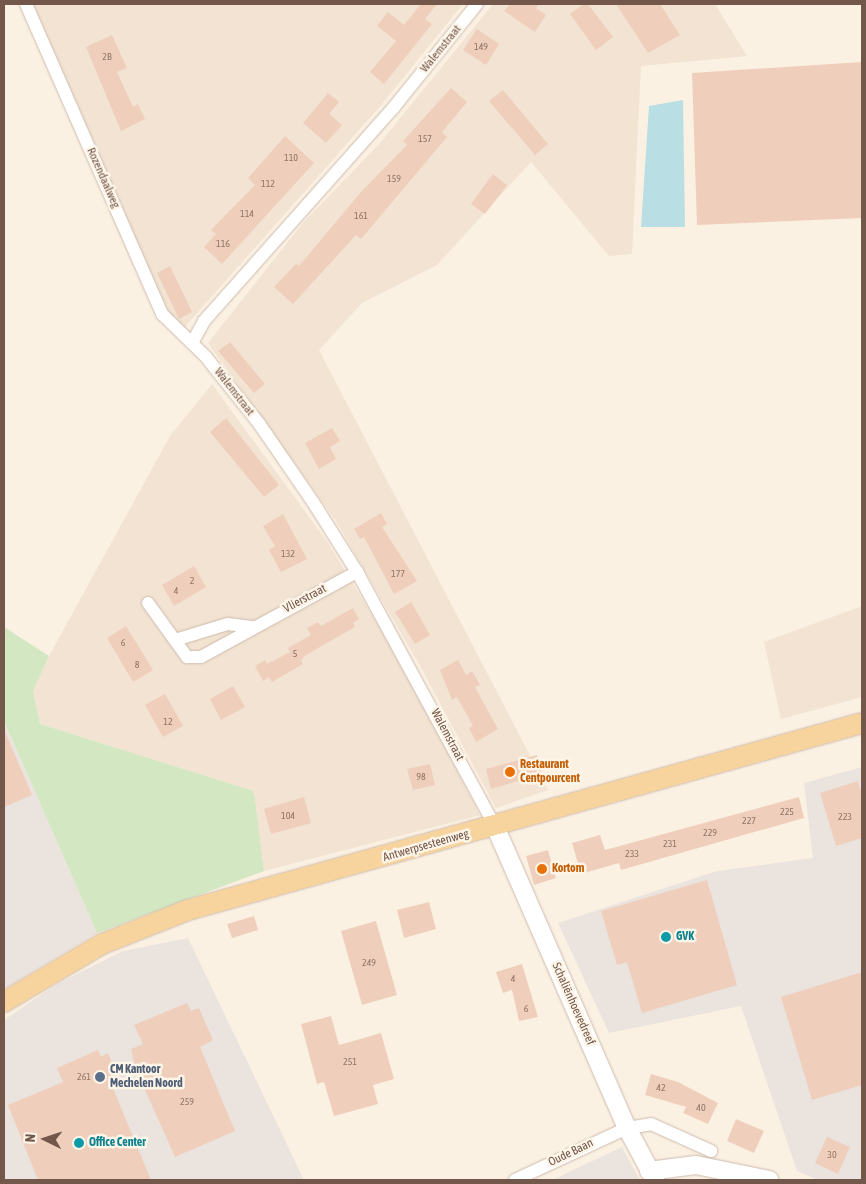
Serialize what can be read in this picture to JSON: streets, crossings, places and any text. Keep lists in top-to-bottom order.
{
  "streets": {
    "main road": ["Antwerpsesteenweg"],
    "street": [
      "Walemstraat",
      "Rozendaalweg",
      "Vlierstraat",
      "Schaliënhoevedreef",
      "Oude Baan"
    ]
  },
  "crossings": [
    ["Walemstraat", "Rozendaalweg"],
    ["Walemstraat", "Vlierstraat"],
    ["Walemstraat", "Antwerpsesteenweg"],
    ["Walemstraat", "Schaliënhoevedreef"],
    ["Antwerpsesteenweg", "Schaliënhoevedreef"],
    ["Schaliënhoevedreef", "Oude Baan"]
  ],
  "places": [
    "Restaurant Centpourcent",
    "Kortom",
    "GVK",
    "CM Kantoor Mechelen Noord",
    "Office Center"
  ],
  "house_numbers": [
    "149",
    "2B",
    "157",
    "110",
    "159",
    "112",
    "114",
    "161",
    "116",
    "132",
    "177",
    "2",
    "4",
    "6",
    "5",
    "8",
    "12",
    "98",
    "225",
    "104",
    "223",
    "227",
    "229",
    "231",
    "233",
    "249",
    "4",
    "6",
    "251",
    "261",
    "42",
    "259",
    "40",
    "30"
  ],
  "north": "left"
}
